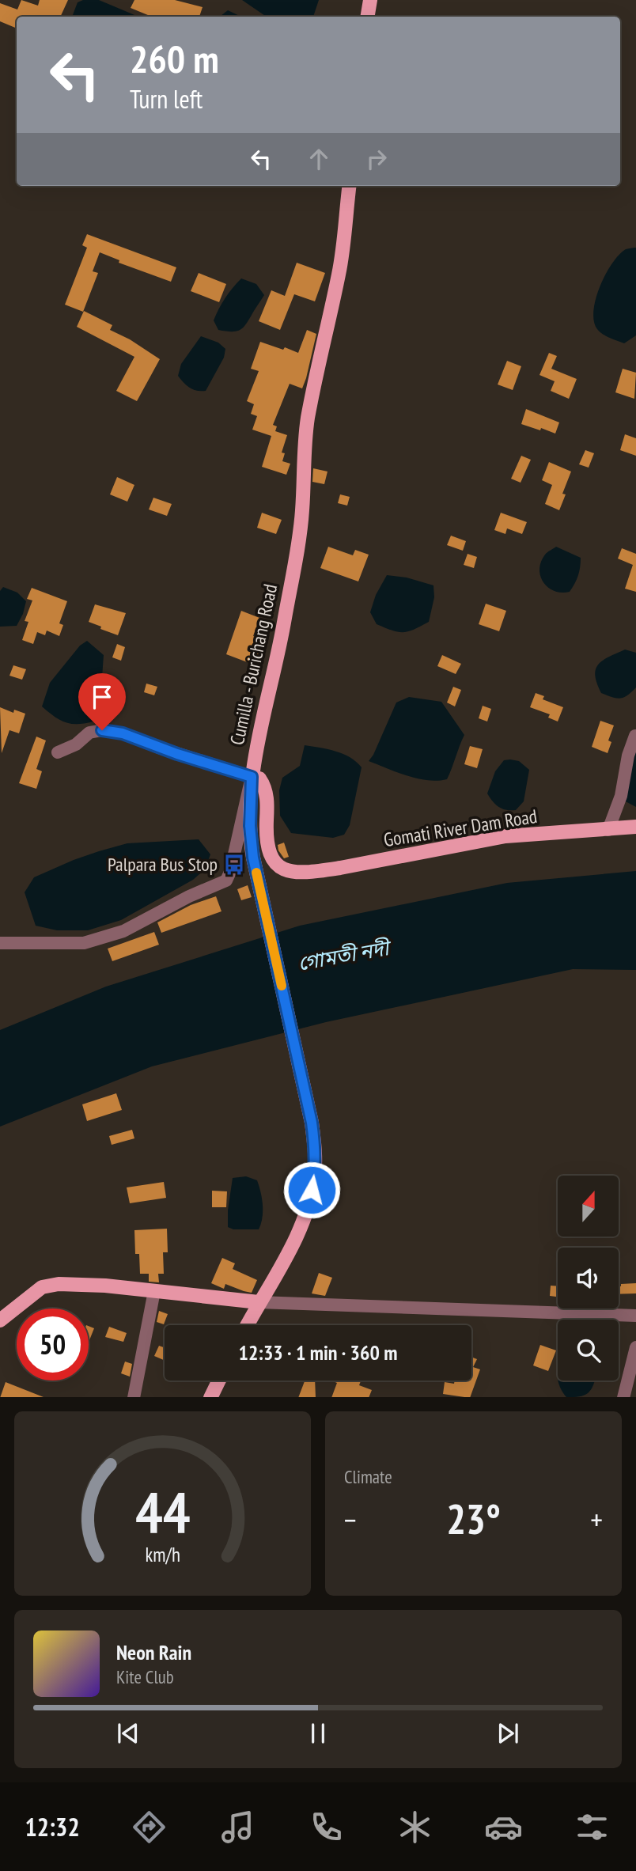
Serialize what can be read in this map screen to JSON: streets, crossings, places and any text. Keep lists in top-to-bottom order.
{
  "streets": {
    "main road": ["Cumilla - Burichang Road", "Gomati River Dam Road"]
  },
  "crossings": [
    ["Cumilla - Burichang Road", "Gomati River Dam Road"]
  ],
  "water": ["গোমতী নদী"],
  "places": {
    "bus stop": ["Palpara Bus Stop"]
  },
  "north": "top",
  "page": {
    "turn": ["260 m", "Turn left"],
    "limit": "50",
    "trip": "12:33 · 1 min · 360 m",
    "tile": "Climate",
    "heat": ["−", "23°", "+"],
    "song": ["Neon Rain", "Kite Club"],
    "tabs": "12:32",
    "gauge": ["44", "km/h"]
  }
}
